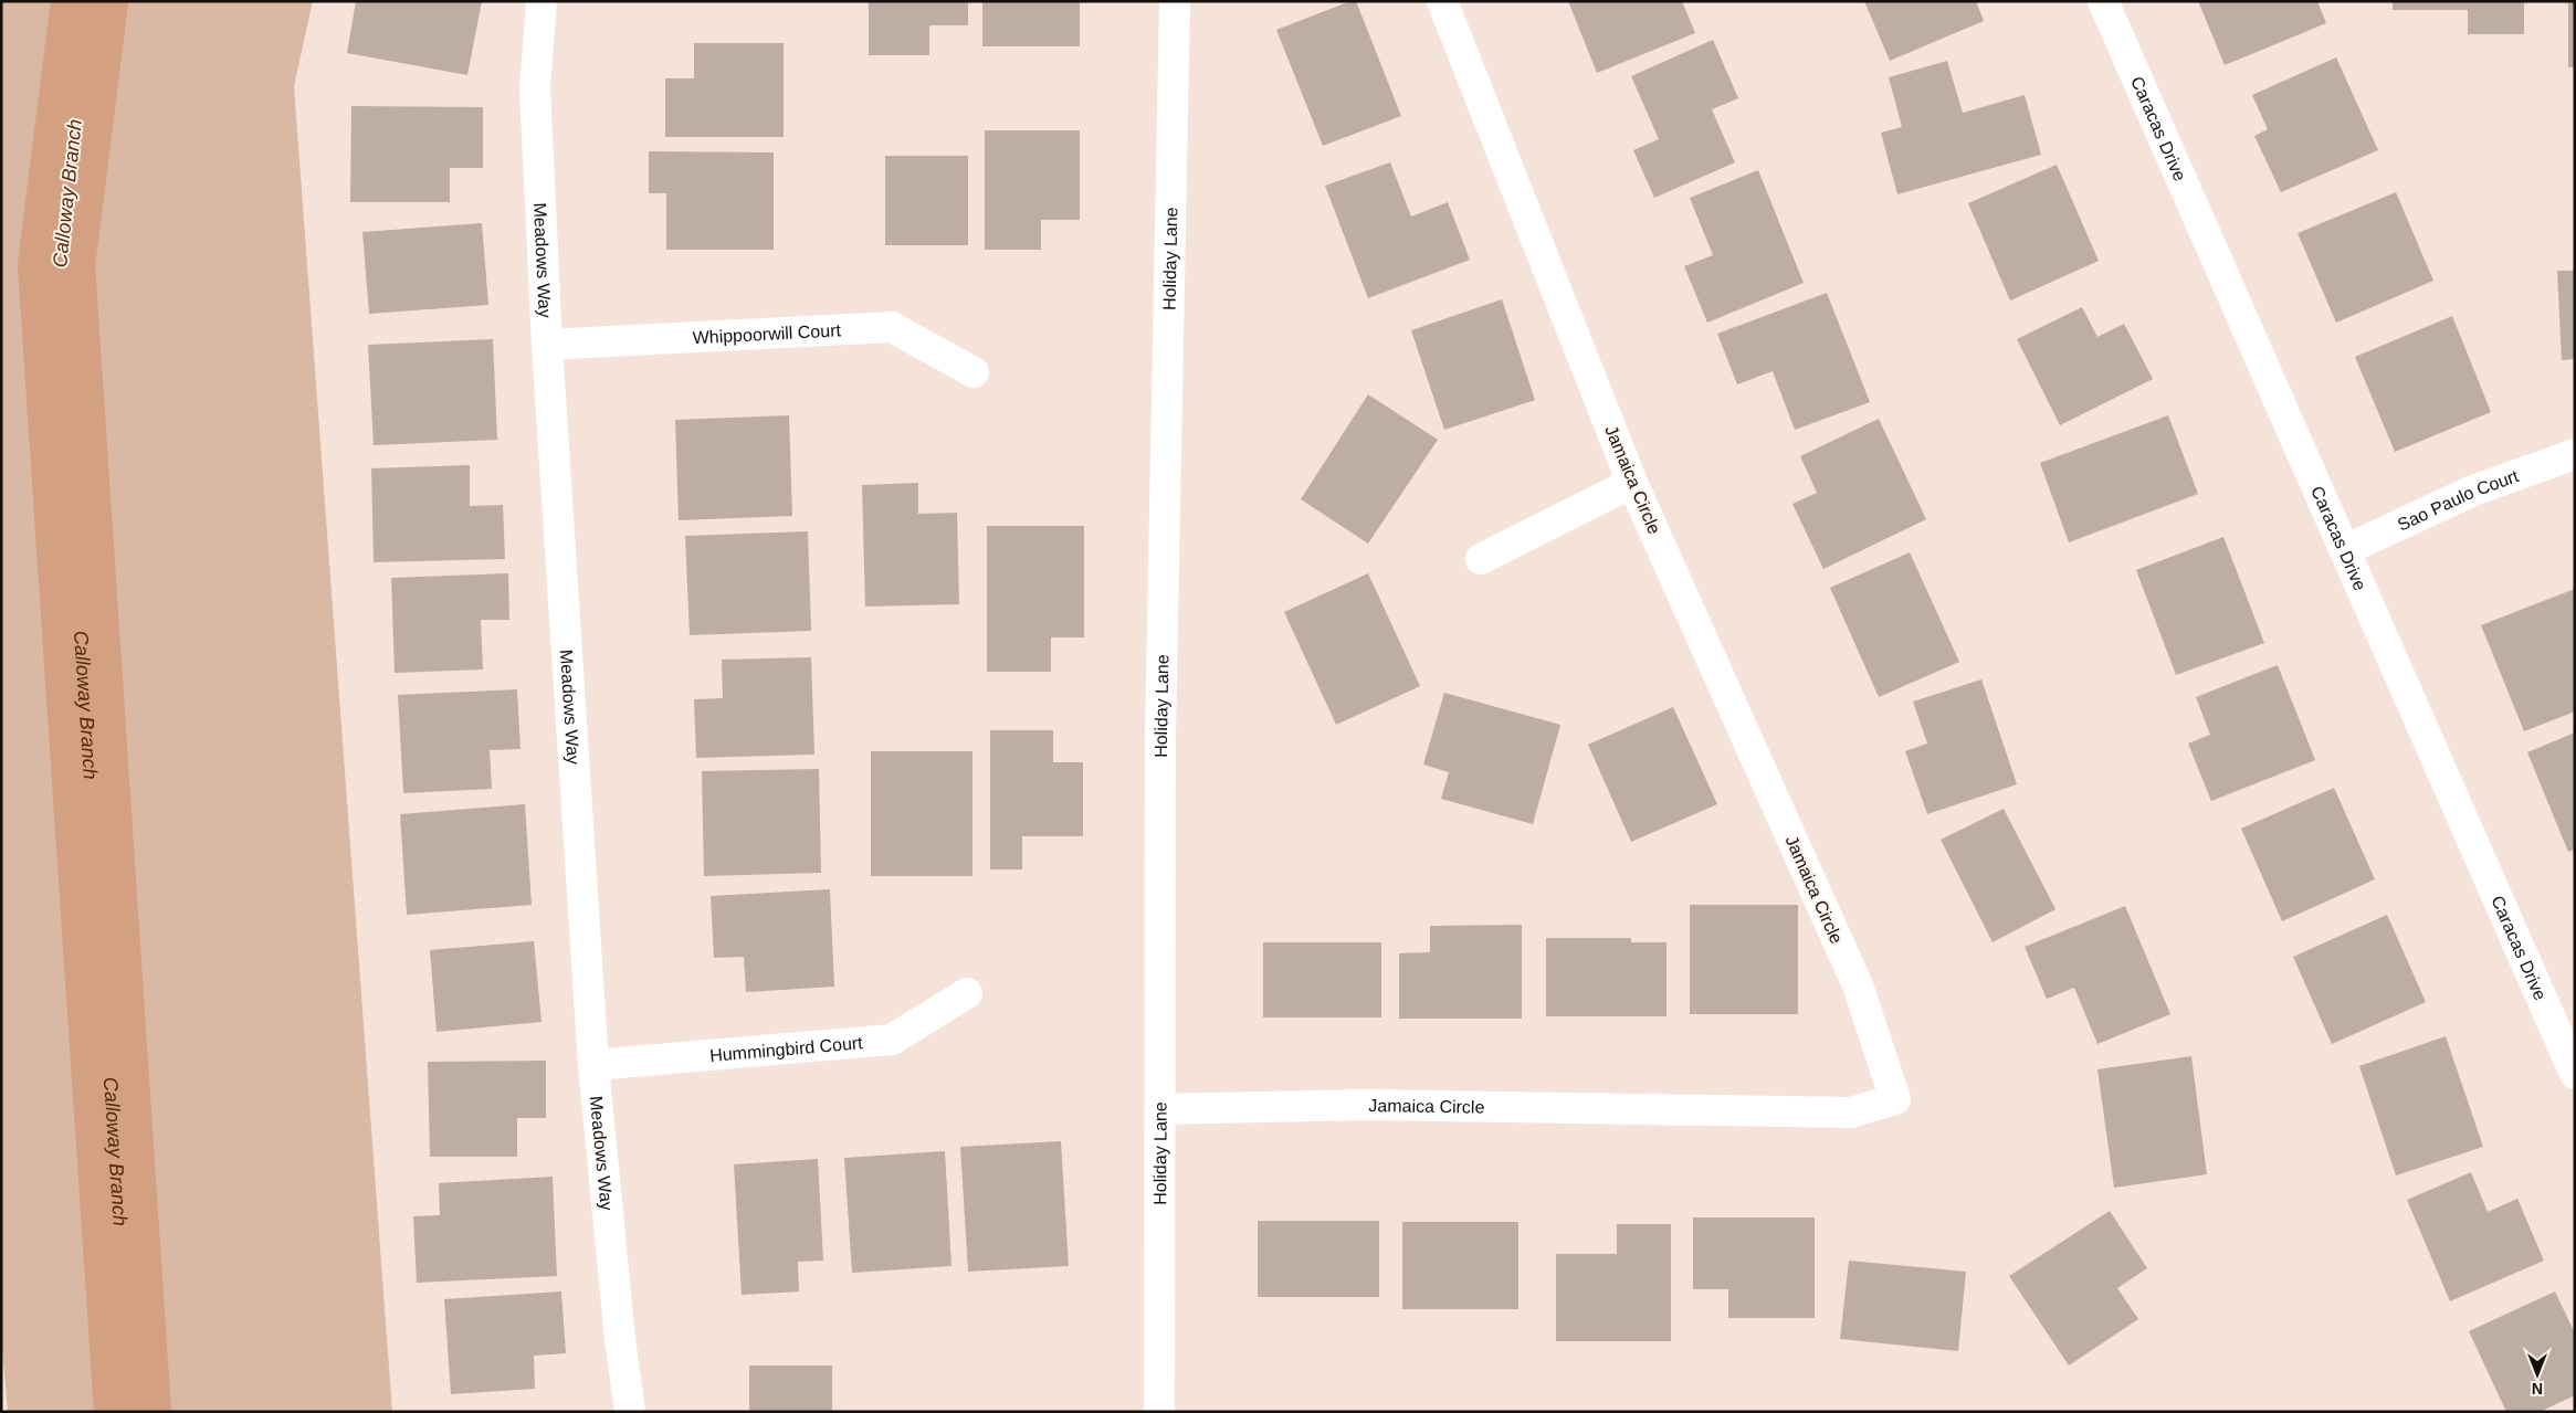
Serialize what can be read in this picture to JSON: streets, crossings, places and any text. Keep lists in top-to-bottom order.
{
  "streets": {
    "street": [
      "Caracas Drive",
      "Holiday Lane",
      "Meadows Way",
      "Whippoorwill Court",
      "Jamaica Circle",
      "Sao Paulo Court",
      "Hummingbird Court"
    ]
  },
  "crossings": [
    ["Caracas Drive", "Sao Paulo Court"],
    ["Holiday Lane", "Jamaica Circle"],
    ["Meadows Way", "Whippoorwill Court"],
    ["Meadows Way", "Hummingbird Court"]
  ],
  "water": ["Calloway Branch"],
  "north": "bottom"
}
